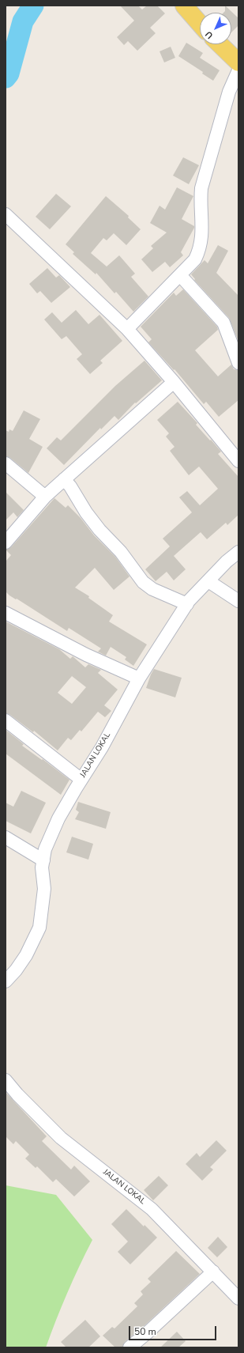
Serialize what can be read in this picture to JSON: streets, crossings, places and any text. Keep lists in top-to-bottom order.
{
  "streets": {
    "street": ["JALAN LOKAL"]
  },
  "scale_bar": "50 m",
  "north": "bottom left"
}
